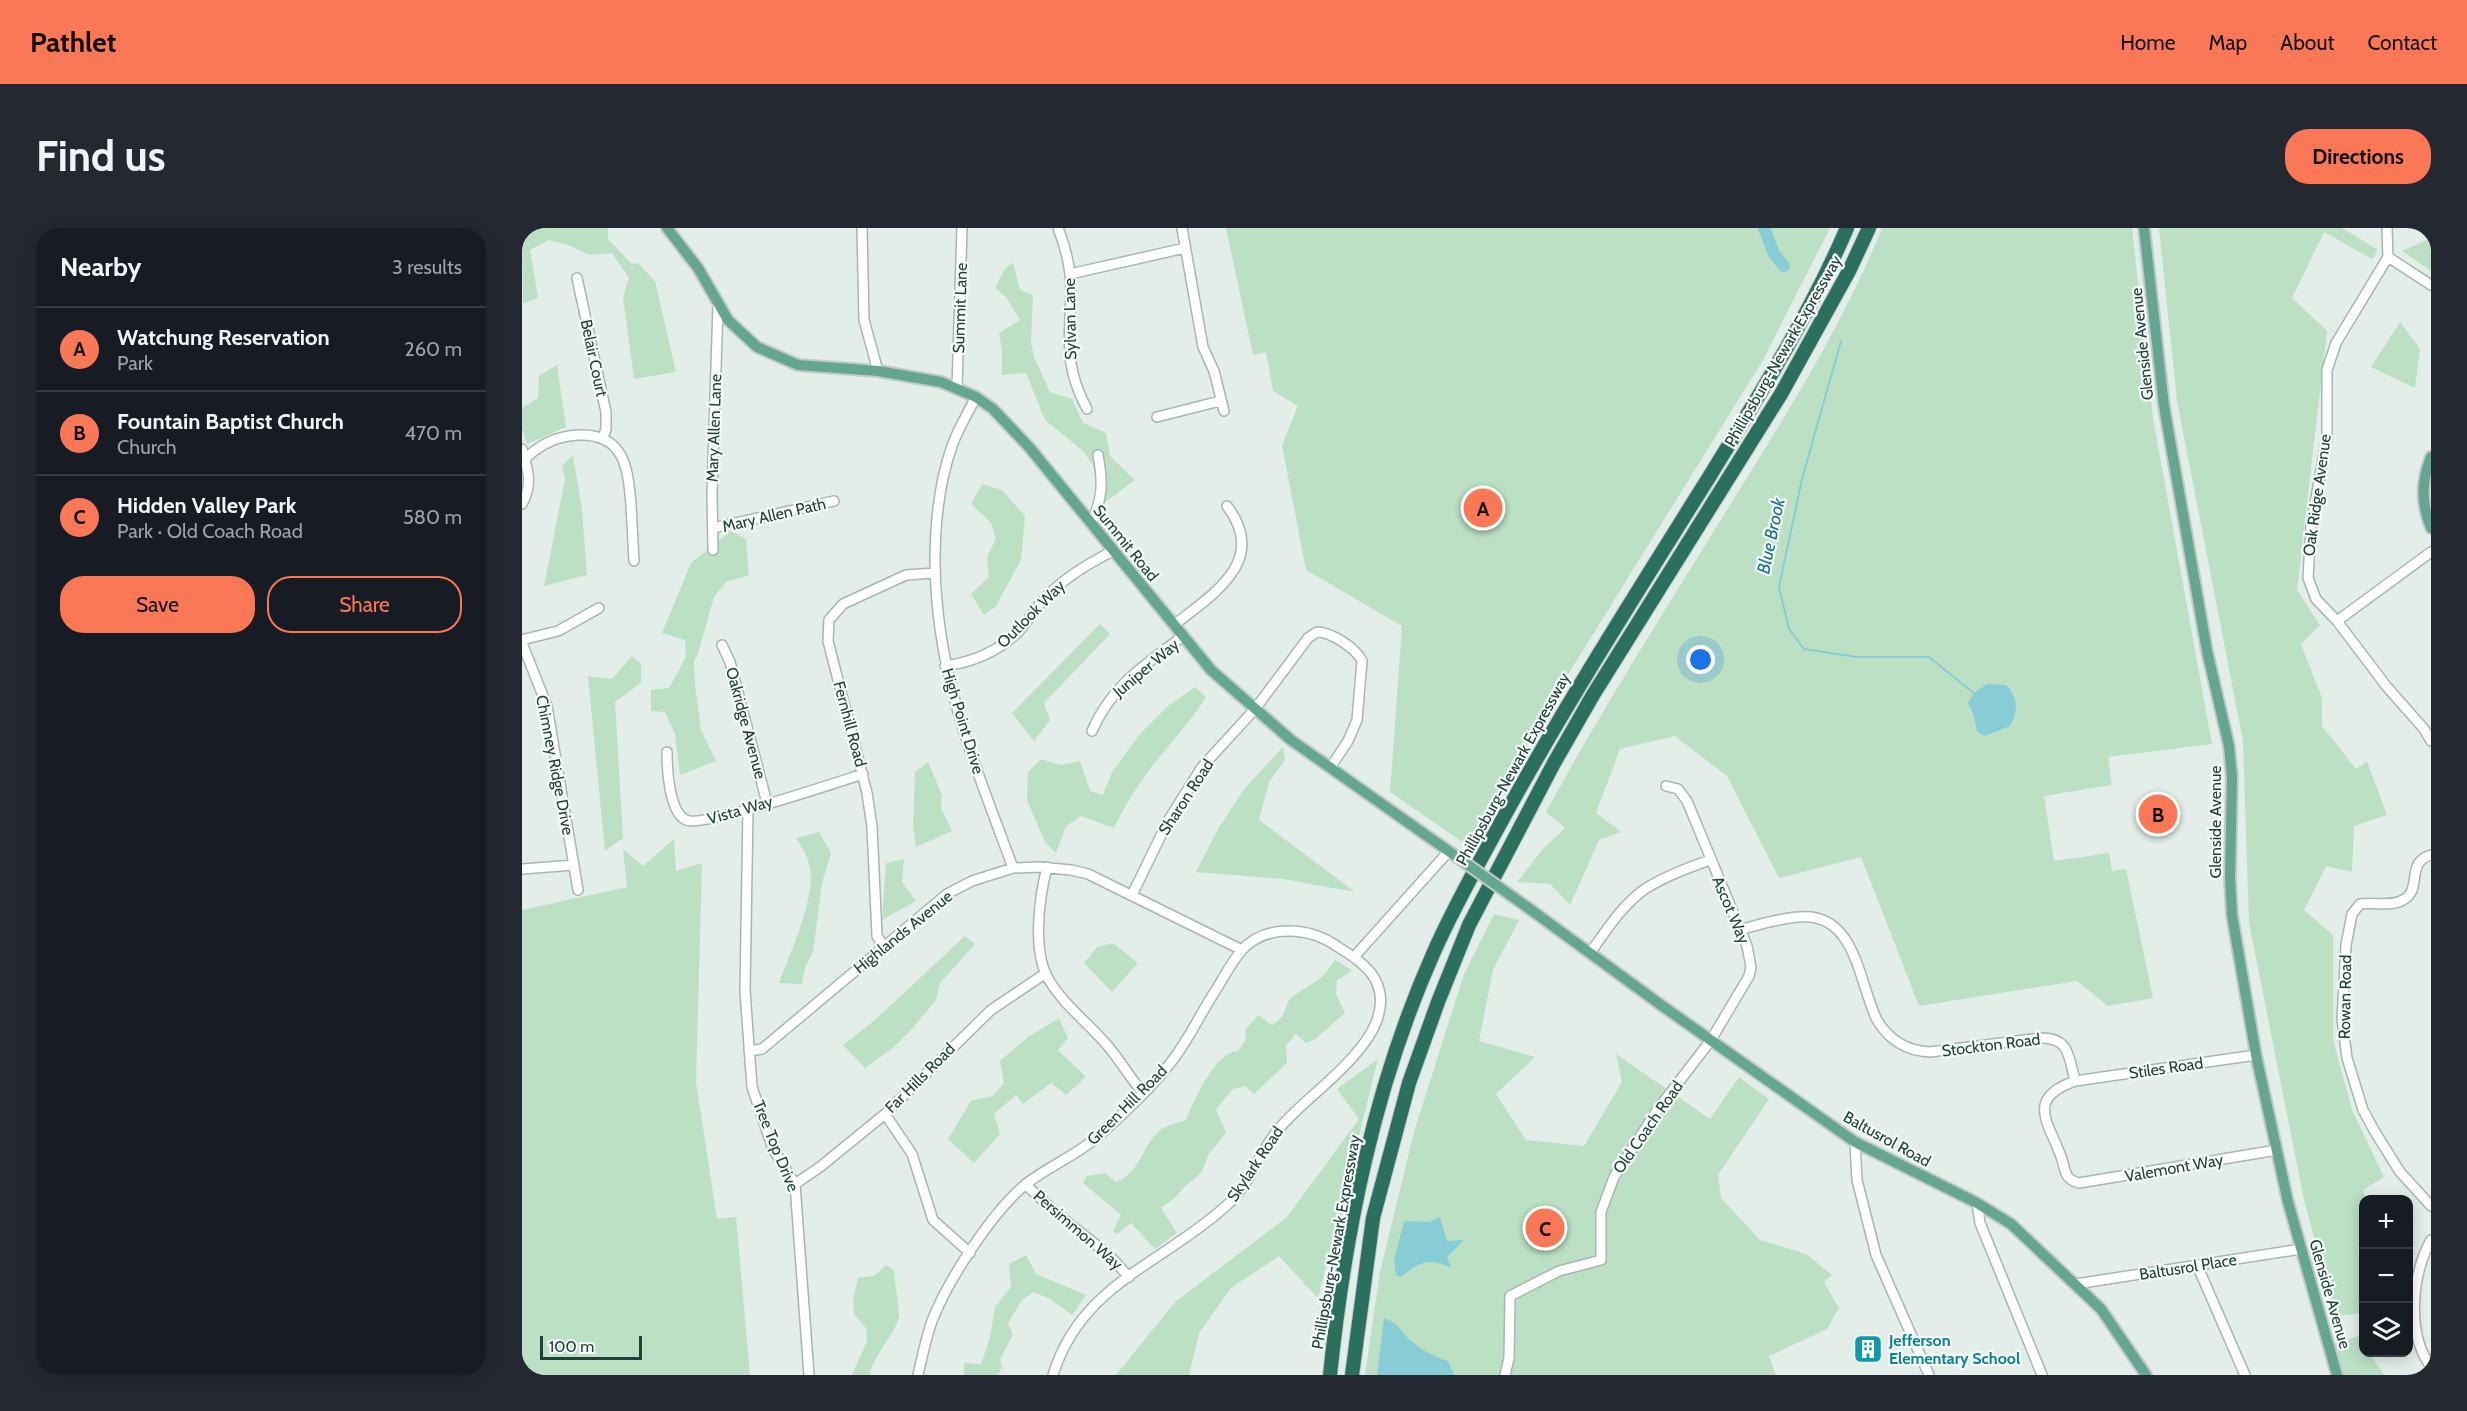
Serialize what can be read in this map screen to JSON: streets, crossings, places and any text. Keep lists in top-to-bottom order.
{
  "streets": {
    "highway": ["Phillipsburg-Newark Expressway"],
    "main road": ["Glenside Avenue", "Summit Road", "Baltusrol Road"],
    "street": [
      "Summit Lane",
      "Sylvan Lane",
      "Belair Court",
      "Mary Allen Lane",
      "Oak Ridge Avenue",
      "Mary Allen Path",
      "Outlook Way",
      "Juniper Way",
      "High Point Drive",
      "Oakridge Avenue",
      "Fernhill Road",
      "Chimney Ridge Drive",
      "Sharon Road",
      "Vista Way",
      "Ascot Way",
      "Highlands Avenue",
      "Rowan Road",
      "Stockton Road",
      "Stiles Road",
      "Far Hills Road",
      "Green Hill Road",
      "Old Coach Road",
      "Tree Top Drive",
      "Skylark Road",
      "Valemont Way",
      "Persimmon Way",
      "Baltusrol Place"
    ]
  },
  "crossings": [
    ["Summit Lane", "Summit Road"],
    ["Glenside Avenue", "Stiles Road"],
    ["Glenside Avenue", "Valemont Way"],
    ["Glenside Avenue", "Baltusrol Place"],
    ["Mary Allen Lane", "Mary Allen Path"],
    ["Mary Allen Lane", "Summit Road"],
    ["Summit Road", "Outlook Way"],
    ["Summit Road", "Juniper Way"],
    ["Summit Road", "High Point Drive"],
    ["Summit Road", "Sharon Road"],
    ["Summit Road", "Baltusrol Road"],
    ["Outlook Way", "High Point Drive"],
    ["High Point Drive", "Fernhill Road"],
    ["High Point Drive", "Highlands Avenue"],
    ["Oakridge Avenue", "Vista Way"],
    ["Fernhill Road", "Vista Way"],
    ["Fernhill Road", "Highlands Avenue"],
    ["Sharon Road", "Highlands Avenue"],
    ["Vista Way", "Tree Top Drive"],
    ["Ascot Way", "Stockton Road"],
    ["Ascot Way", "Old Coach Road"],
    ["Ascot Way", "Baltusrol Road"],
    ["Highlands Avenue", "Green Hill Road"],
    ["Highlands Avenue", "Tree Top Drive"],
    ["Stockton Road", "Stiles Road"],
    ["Stockton Road", "Valemont Way"],
    ["Stiles Road", "Valemont Way"],
    ["Far Hills Road", "Tree Top Drive"],
    ["Green Hill Road", "Skylark Road"],
    ["Green Hill Road", "Persimmon Way"],
    ["Old Coach Road", "Baltusrol Road"],
    ["Baltusrol Road", "Baltusrol Place"],
    ["Skylark Road", "Persimmon Way"]
  ],
  "water": ["Blue Brook"],
  "places": {
    "building": ["Jefferson Elementary School"]
  },
  "scale_bar": "100 m",
  "page": {
    "header": "Pathlet",
    "nav": [
      "Home",
      "Map",
      "About",
      "Contact"
    ],
    "buttons": [
      "Directions",
      ["Save", "Share"]
    ],
    "title": "Find us",
    "heading": ["Nearby", "3 results"],
    "list": [
      {
        "mark": "A",
        "name": "Watchung Reservation",
        "note": "Park",
        "value": "260 m"
      },
      {
        "mark": "B",
        "name": "Fountain Baptist Church",
        "note": "Church",
        "value": "470 m"
      },
      {
        "mark": "C",
        "name": "Hidden Valley Park",
        "note": "Park · Old Coach Road",
        "value": "580 m"
      }
    ],
    "pins": ["A", "B", "C"],
    "map_buttons": ["+", "−"],
    "scale": "100 m"
  }
}
